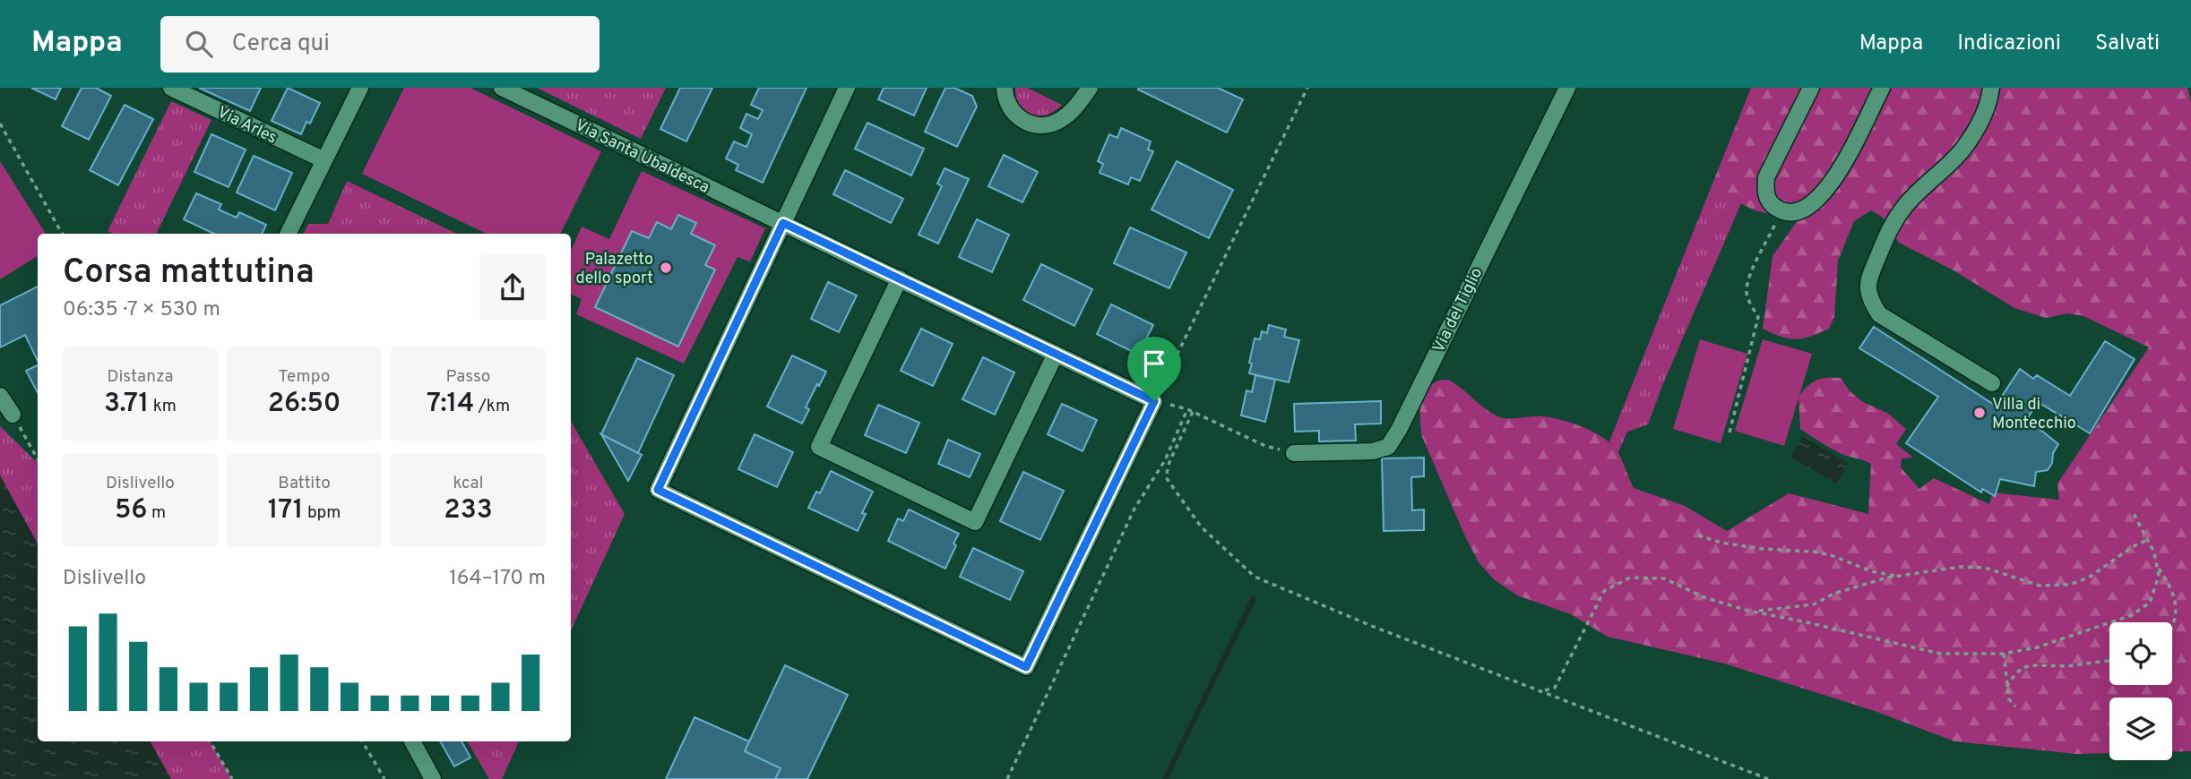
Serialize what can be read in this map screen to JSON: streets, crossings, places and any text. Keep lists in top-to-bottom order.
{
  "streets": {
    "street": ["Via Arles", "Via Santa Ubaldesca", "Via del Tiglio"]
  },
  "places": ["Palazetto dello sport", "Villa di Montecchio"],
  "page": {
    "header": "Mappa",
    "search": "Cerca qui",
    "nav": ["Mappa", "Indicazioni", "Salvati"],
    "heading": ["Corsa mattutina", "06:35 · 7 × 530 m"],
    "stats": [
      ["Distanza", "3.71 km"],
      ["Tempo", "26:50"],
      ["Passo", "7:14 /km"],
      ["Dislivello", "56 m"],
      ["Battito", "171 bpm"],
      ["kcal", "233"]
    ],
    "chart": ["Dislivello", "164–170 m"]
  }
}
